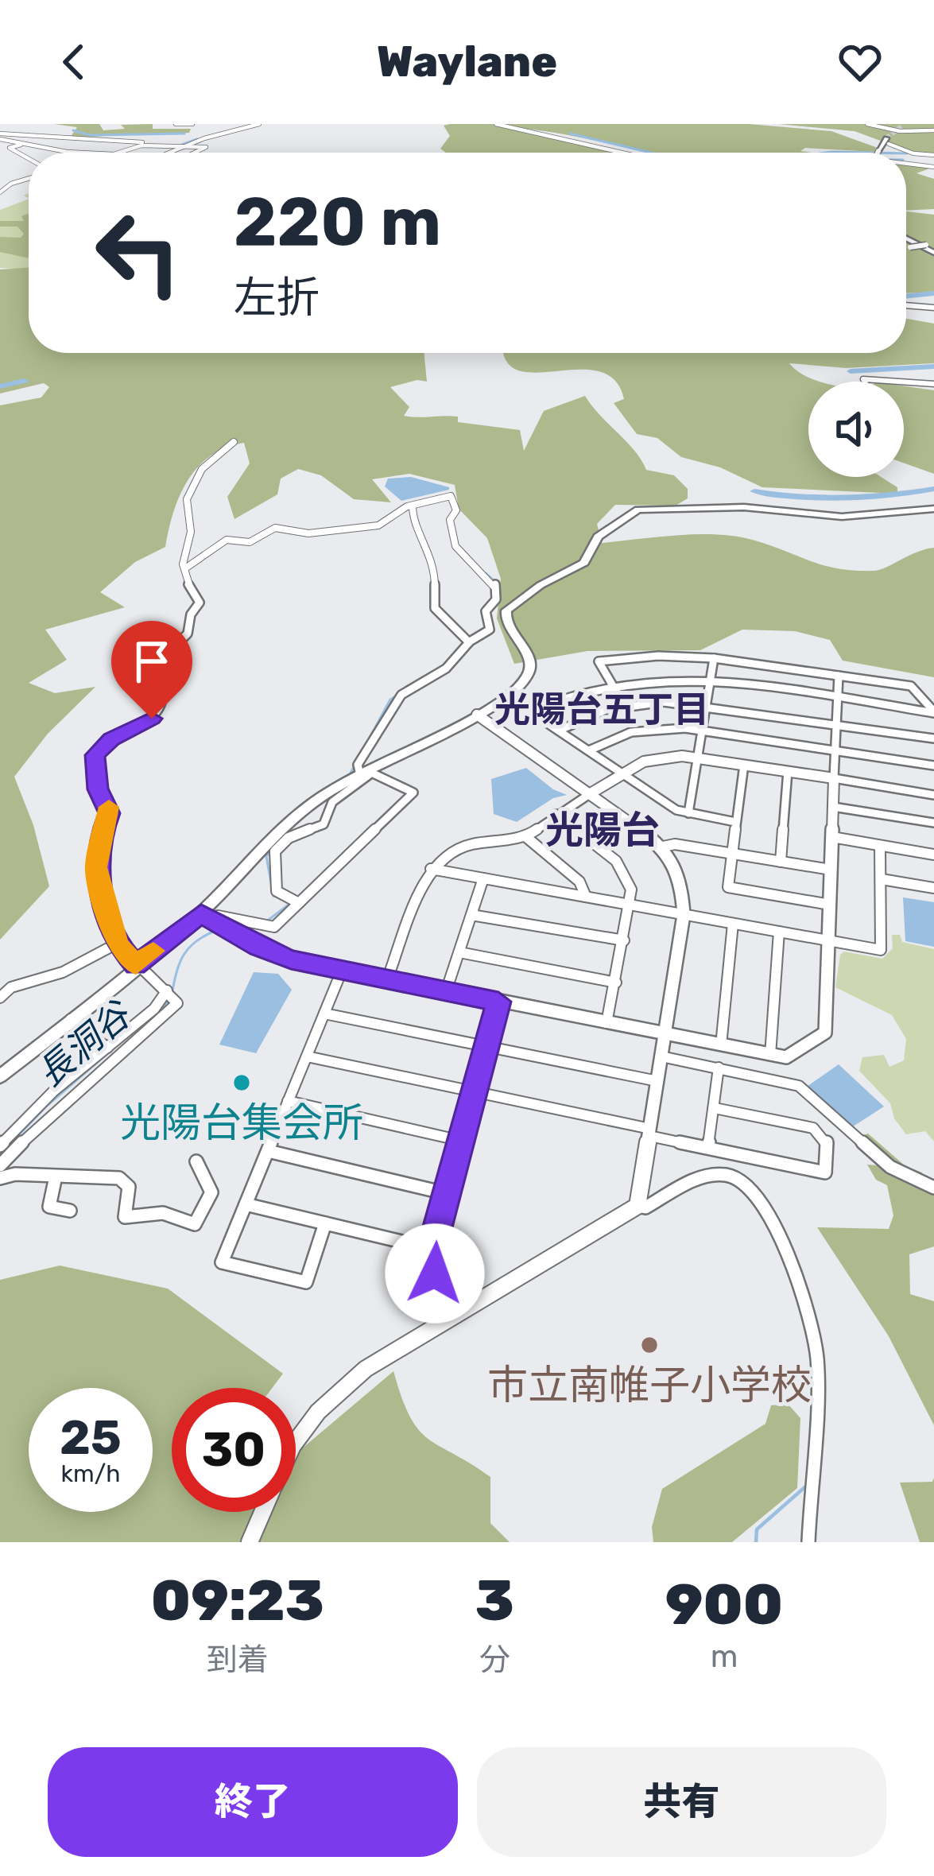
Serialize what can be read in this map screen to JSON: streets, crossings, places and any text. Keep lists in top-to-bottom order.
{
  "districts": ["光陽台五丁目", "光陽台"],
  "water": ["長洞谷"],
  "places": ["光陽台集会所", "市立南帷子小学校"],
  "page": {
    "header": "Waylane",
    "turn": ["220 m", "左折"],
    "speed": "25 km/h",
    "limit": "30",
    "eta": [
      "09:23",
      "到着",
      "3",
      "分",
      "900",
      "m"
    ],
    "buttons": ["終了", "共有"]
  }
}
